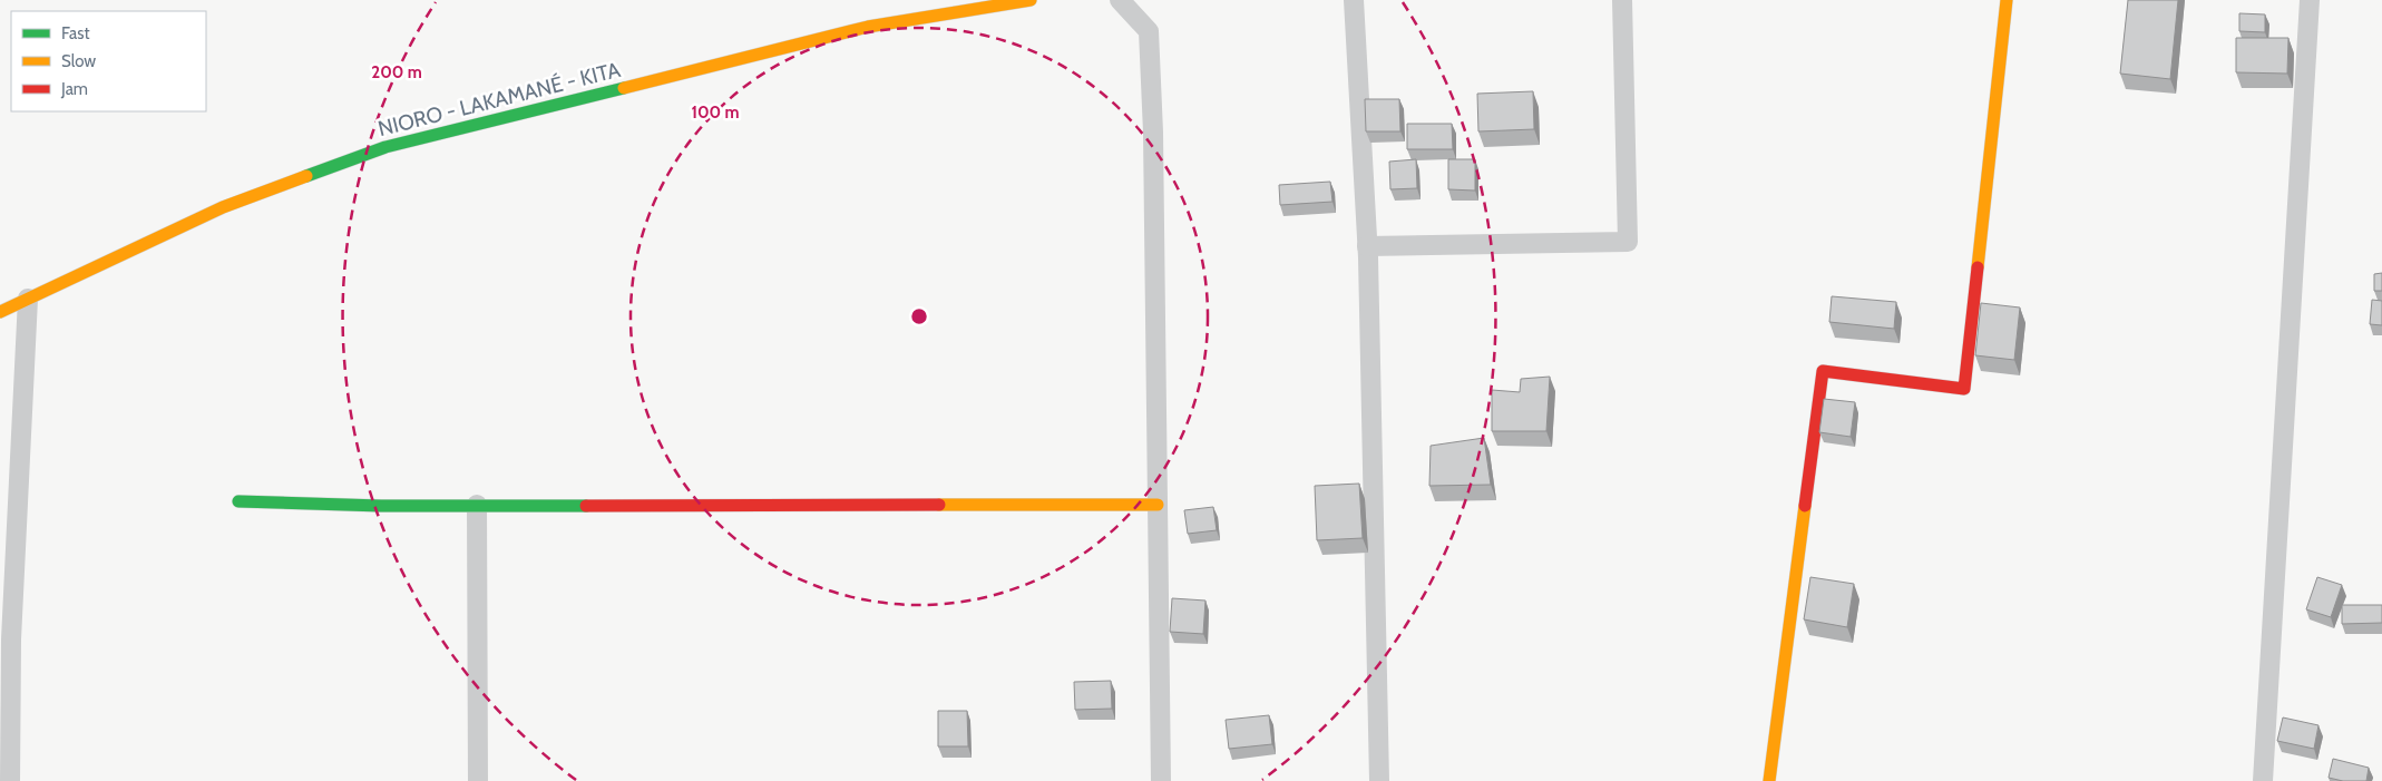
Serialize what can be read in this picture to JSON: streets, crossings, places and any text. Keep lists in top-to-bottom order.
{
  "streets": {
    "street": ["NIORO - LAKAMANÉ - KITA"]
  },
  "legend": ["Fast", "Slow", "Jam"],
  "rings": ["200 m", "100 m"]
}
